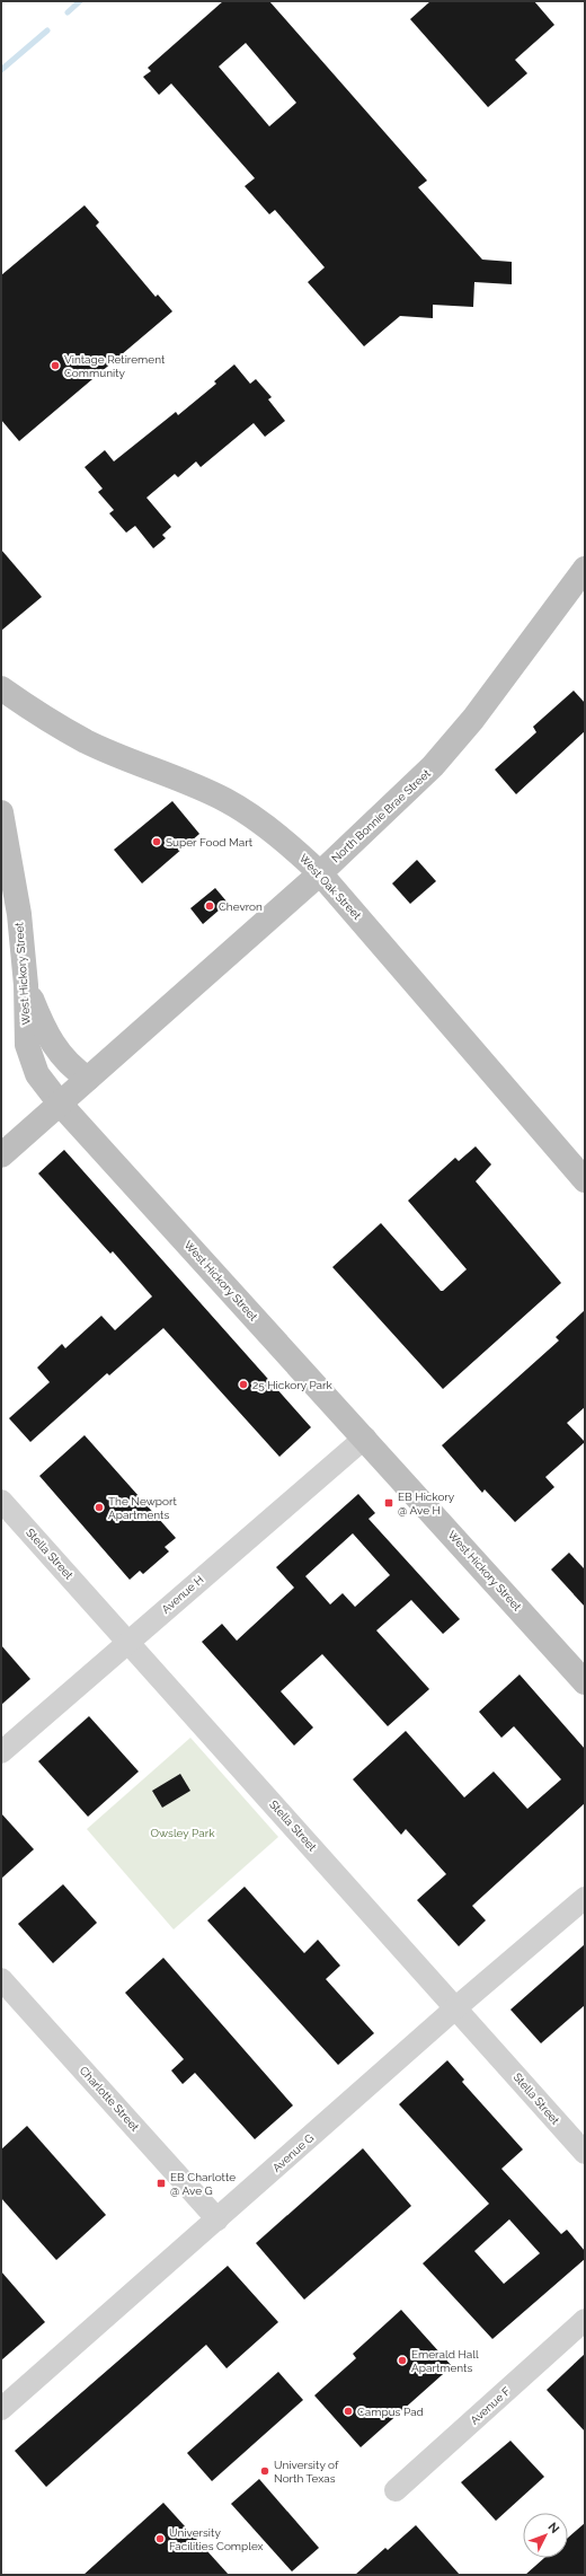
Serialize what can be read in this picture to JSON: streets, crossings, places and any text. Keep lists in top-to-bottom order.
{
  "streets": {
    "main road": ["North Bonnie Brae Street", "West Oak Street", "West Hickory Street"],
    "street": [
      "Stella Street",
      "Avenue H",
      "Charlotte Street",
      "Avenue G",
      "Avenue F"
    ]
  },
  "crossings": [
    ["North Bonnie Brae Street", "West Oak Street"],
    ["North Bonnie Brae Street", "West Hickory Street"],
    ["West Hickory Street", "Avenue H"],
    ["Stella Street", "Avenue H"],
    ["Stella Street", "Avenue G"],
    ["Charlotte Street", "Avenue G"]
  ],
  "parks": ["Owsley Park"],
  "places": {
    "other": [
      "Vintage Retirement Community",
      "Super Food Mart",
      "Chevron",
      "25 Hickory Park",
      "The Newport Apartments",
      "Emerald Hall Apartments",
      "Campus Pad",
      "University of North Texas",
      "University Facilities Complex"
    ],
    "transit": ["EB Hickory @ Ave H", "EB Charlotte @ Ave G"]
  },
  "north": "top right"
}
